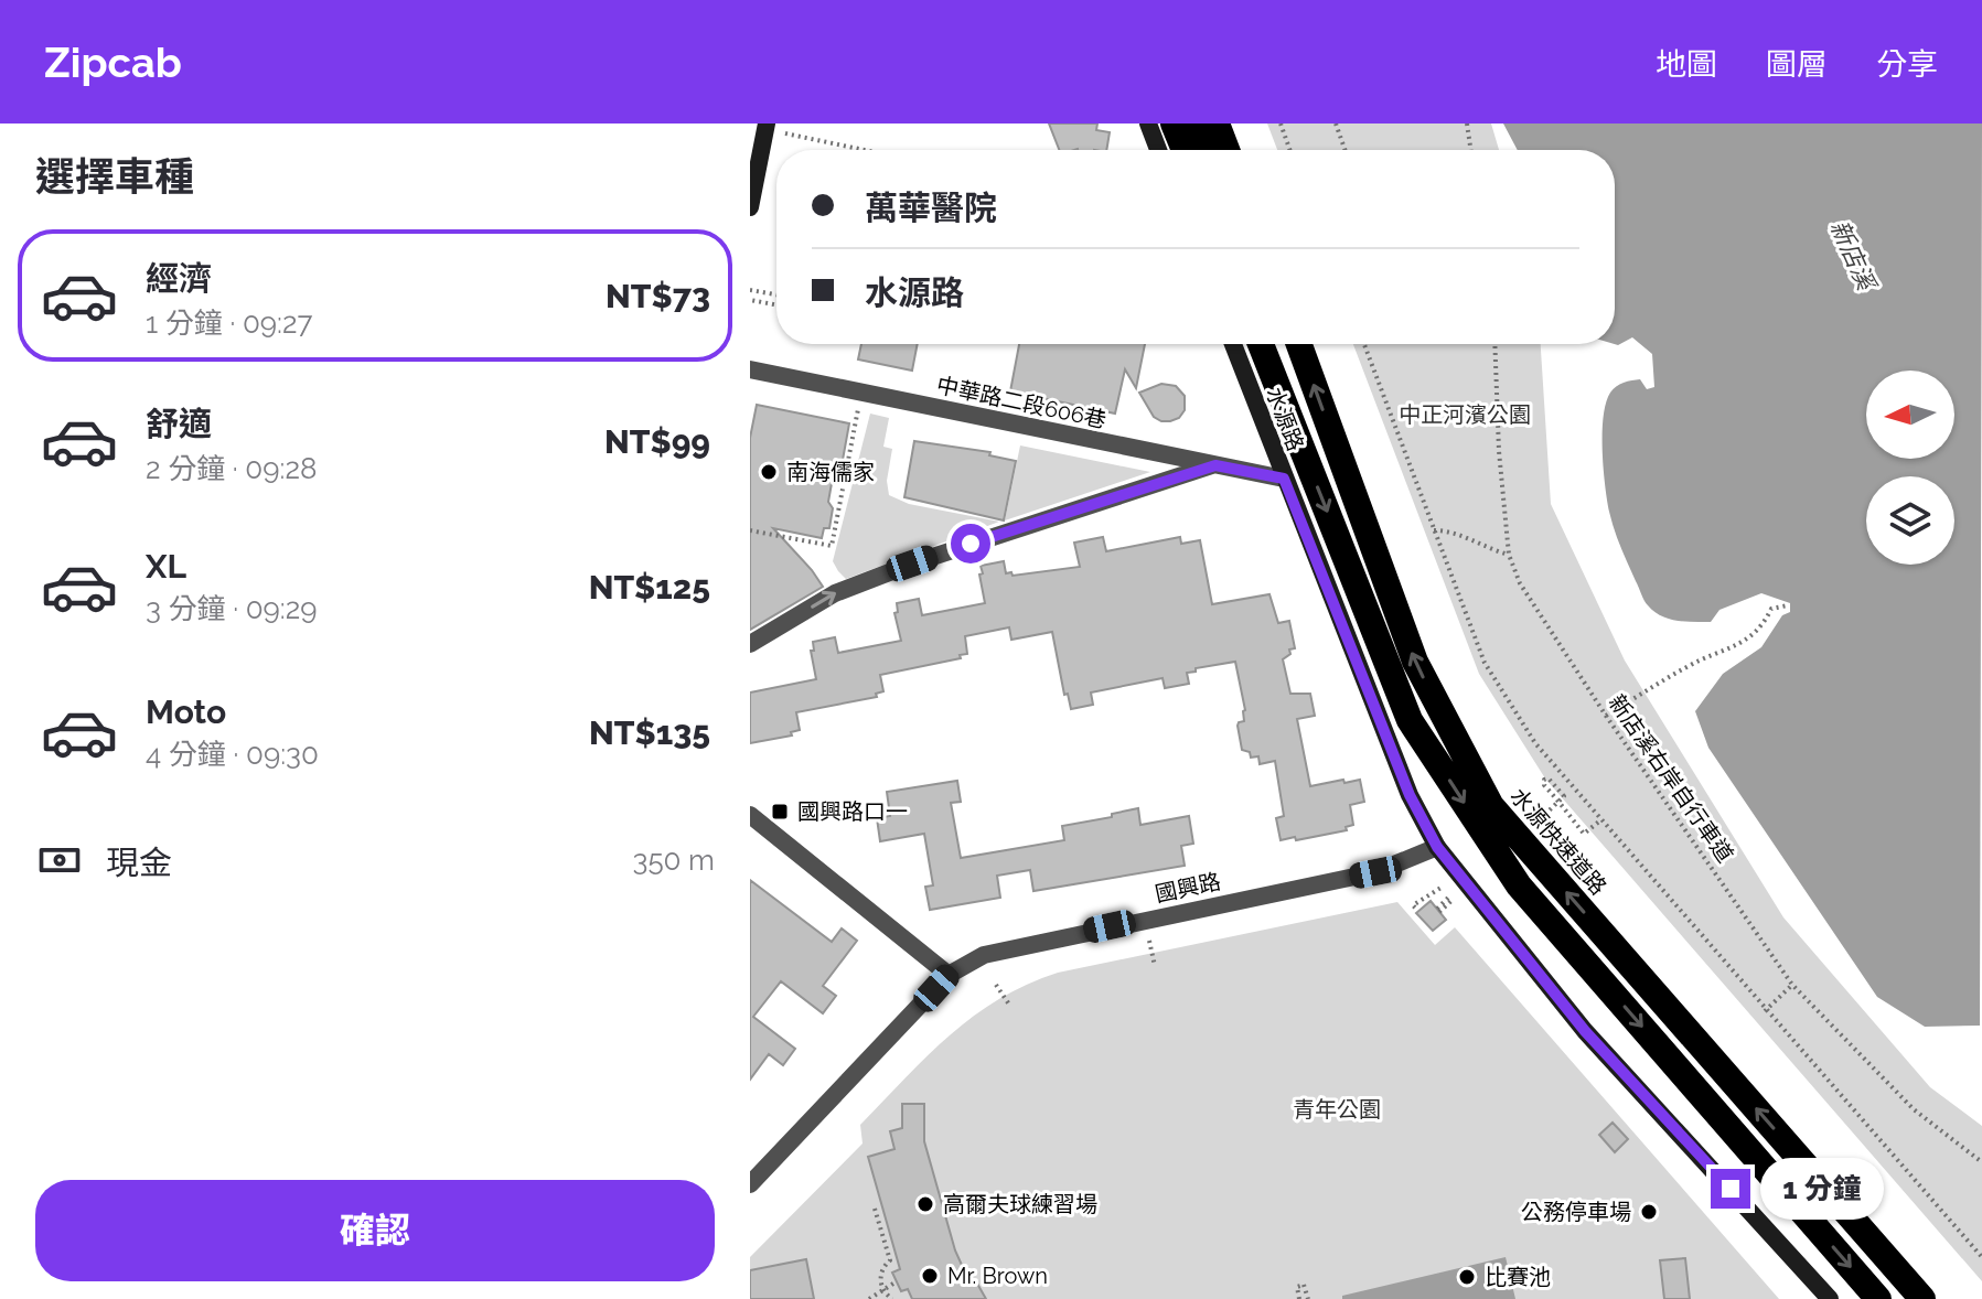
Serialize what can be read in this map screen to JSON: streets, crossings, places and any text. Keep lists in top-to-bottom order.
{
  "streets": {
    "highway": ["水源快速道路"],
    "street": ["中華路二段606巷", "水源路", "國興路"],
    "path": ["新店溪右岸自行車道"]
  },
  "crossings": [
    ["中華路二段606巷", "水源路"],
    ["水源路", "國興路"]
  ],
  "water": ["新店溪"],
  "parks": ["中正河濱公園", "青年公園"],
  "places": {
    "other": [
      "南海儒家",
      "高爾夫球練習場",
      "公務停車場",
      "Mr. Brown",
      "比賽池"
    ],
    "transit": ["國興路口一"]
  },
  "north": "left",
  "page": {
    "header": "Zipcab",
    "nav": ["地圖", "圖層", "分享"],
    "heading": "選擇車種",
    "banner": ["萬華醫院", "水源路"],
    "list": [
      {
        "name": "經濟",
        "note": "1 分鐘 · 09:27",
        "value": "NT$73"
      },
      {
        "name": "舒適",
        "note": "2 分鐘 · 09:28",
        "value": "NT$99"
      },
      {
        "name": "XL",
        "note": "3 分鐘 · 09:29",
        "value": "NT$125"
      },
      {
        "name": "Moto",
        "note": "4 分鐘 · 09:30",
        "value": "NT$135"
      }
    ],
    "pay": ["現金", "350 m"],
    "bubble": "1 分鐘",
    "buttons": "確認"
  }
}
